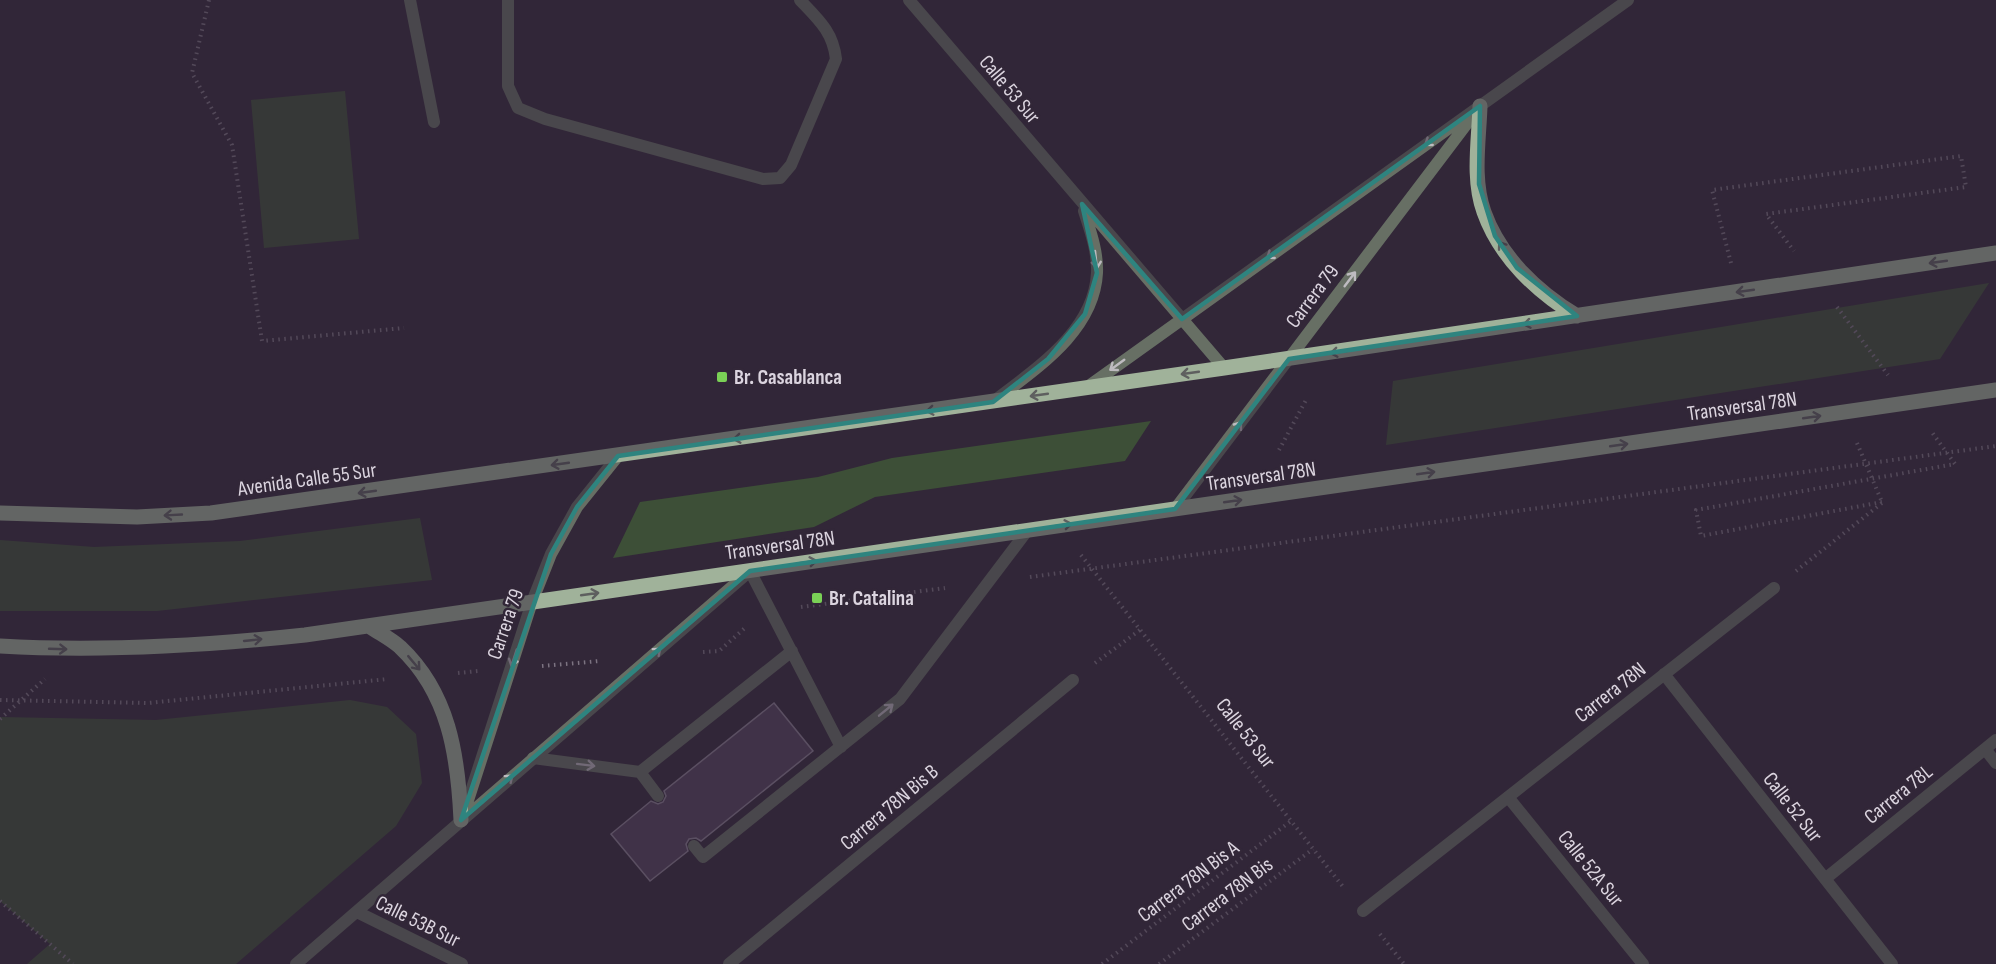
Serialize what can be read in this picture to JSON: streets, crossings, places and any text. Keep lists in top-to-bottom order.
{
  "streets": {
    "main road": ["Transversal 78N", "Avenida Calle 55 Sur"],
    "street": [
      "Calle 53 Sur",
      "Carrera 79",
      "Carrera 78N",
      "Carrera 78L",
      "Carrera 78N Bis B",
      "Calle 52 Sur",
      "Calle 52A Sur",
      "Calle 53B Sur"
    ],
    "path": ["Carrera 78N Bis A", "Carrera 78N Bis"]
  },
  "crossings": [
    ["Calle 53 Sur", "Carrera 79"],
    ["Calle 53 Sur", "Transversal 78N"],
    ["Calle 53 Sur", "Carrera 78N"],
    ["Calle 53 Sur", "Carrera 78N Bis A"],
    ["Calle 53 Sur", "Carrera 78N Bis"],
    ["Carrera 79", "Transversal 78N"],
    ["Carrera 79", "Avenida Calle 55 Sur"],
    ["Carrera 78N", "Calle 52 Sur"],
    ["Carrera 78N", "Calle 52A Sur"],
    ["Carrera 78L", "Calle 52 Sur"]
  ],
  "places": {
    "transit": ["Br. Casablanca", "Br. Catalina"]
  }
}
